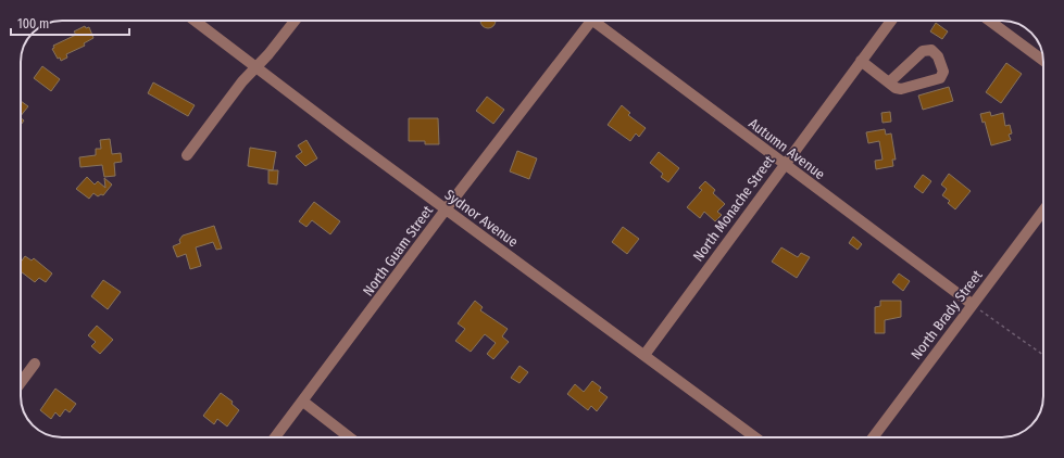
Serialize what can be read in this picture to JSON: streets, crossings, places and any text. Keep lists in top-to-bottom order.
{
  "streets": {
    "street": [
      "Autumn Avenue",
      "North Monache Street",
      "Sydnor Avenue",
      "North Guam Street",
      "North Brady Street"
    ]
  },
  "crossings": [
    ["Autumn Avenue", "North Monache Street"],
    ["Autumn Avenue", "North Brady Street"],
    ["North Monache Street", "Sydnor Avenue"],
    ["Sydnor Avenue", "North Guam Street"]
  ],
  "scale_bar": "100 m"
}
